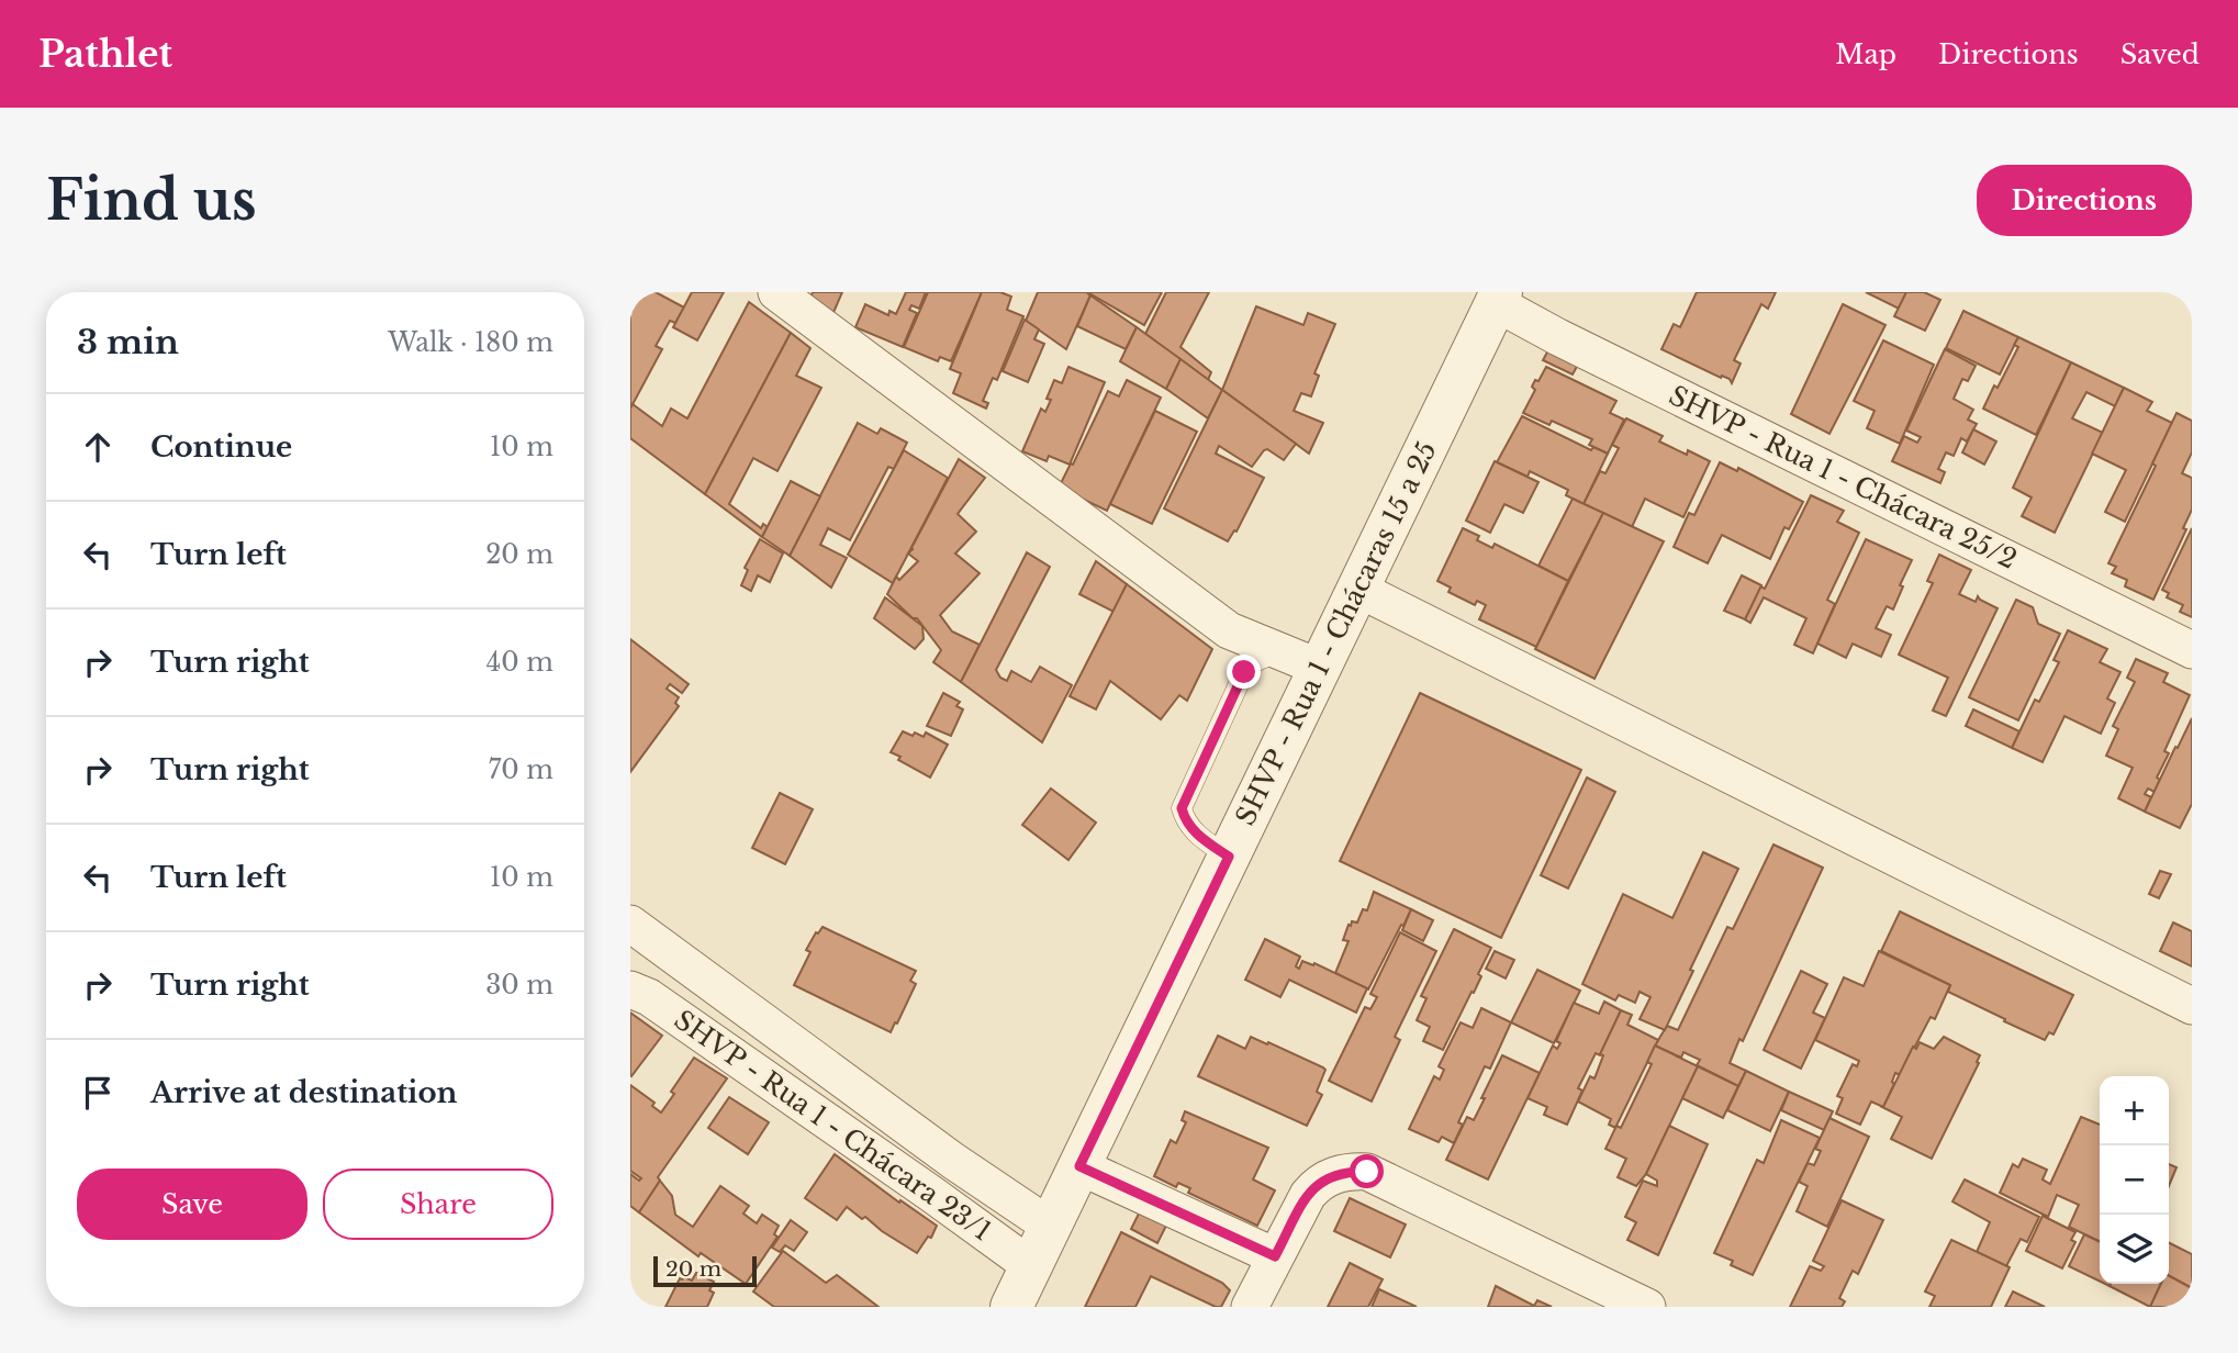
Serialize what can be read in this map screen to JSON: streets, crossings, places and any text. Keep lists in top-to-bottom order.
{
  "streets": {
    "street": ["SHVP - Rua 1 - Chácara 25/2", "SHVP - Rua 1 - Chácaras 15 a 25", "SHVP - Rua 1 - Chácara 23/1"]
  },
  "crossings": [
    ["SHVP - Rua 1 - Chácara 25/2", "SHVP - Rua 1 - Chácaras 15 a 25"],
    ["SHVP - Rua 1 - Chácaras 15 a 25", "SHVP - Rua 1 - Chácara 23/1"]
  ],
  "scale_bar": "20 m",
  "page": {
    "header": "Pathlet",
    "nav": ["Map", "Directions", "Saved"],
    "buttons": [
      "Directions",
      ["Save", "Share"]
    ],
    "title": "Find us",
    "heading": ["3 min", "Walk · 180 m"],
    "list": [
      ["Continue", "10 m"],
      ["Turn left", "20 m"],
      ["Turn right", "40 m"],
      ["Turn right", "70 m"],
      ["Turn left", "10 m"],
      ["Turn right", "30 m"],
      "Arrive at destination"
    ],
    "map_buttons": ["+", "−"],
    "scale": "20 m"
  }
}
